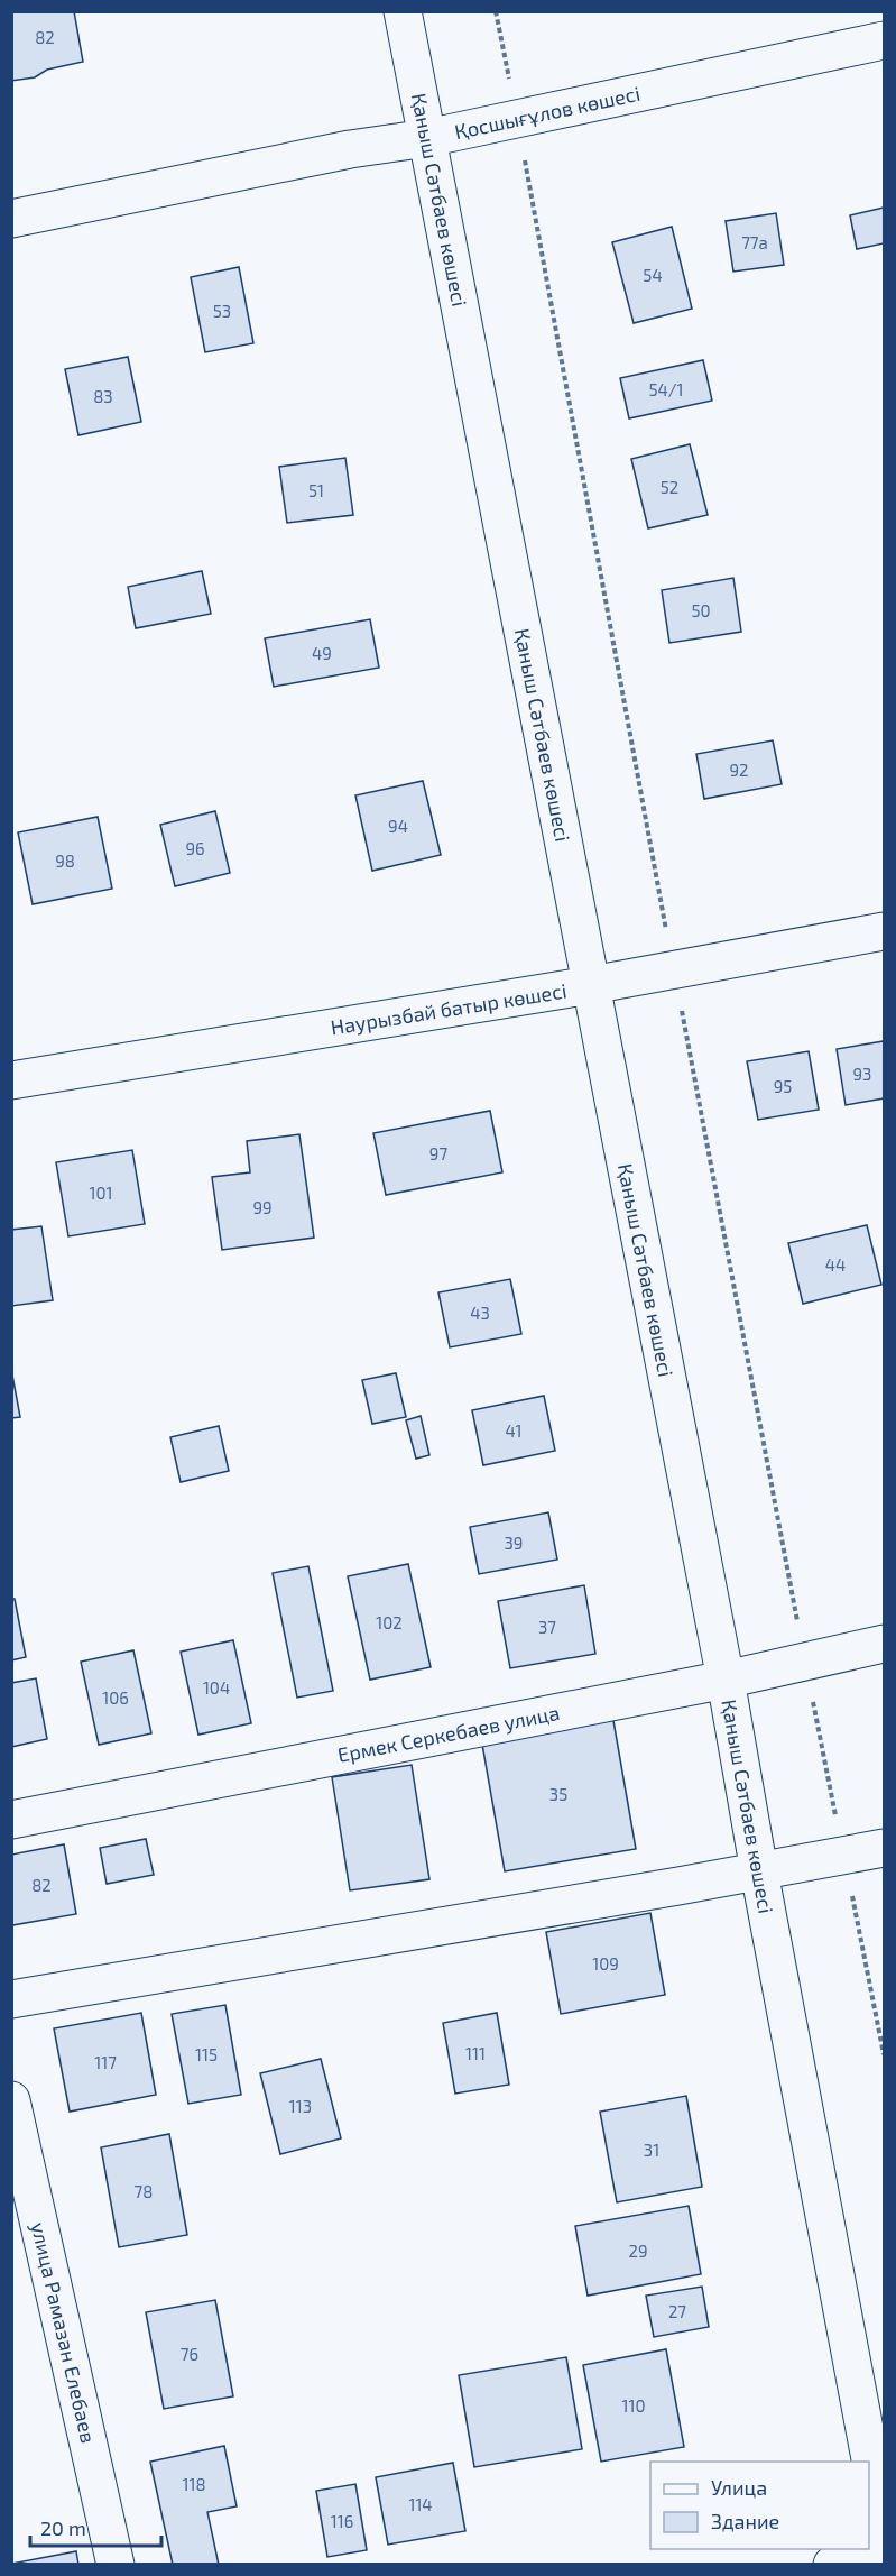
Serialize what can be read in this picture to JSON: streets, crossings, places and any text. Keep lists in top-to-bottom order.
{
  "streets": {
    "street": [
      "Қосшығұлов көшесі",
      "Қаныш Сәтбаев көшесі",
      "Наурызбай батыр көшесі",
      "Ермек Серкебаев улица",
      "улица Рамазан Елебаев"
    ]
  },
  "crossings": [
    ["Қосшығұлов көшесі", "Қаныш Сәтбаев көшесі"],
    ["Қаныш Сәтбаев көшесі", "Наурызбай батыр көшесі"],
    ["Қаныш Сәтбаев көшесі", "Ермек Серкебаев улица"]
  ],
  "house_numbers": [
    "82",
    "77а",
    "54",
    "53",
    "54/1",
    "83",
    "52",
    "51",
    "50",
    "49",
    "92",
    "94",
    "96",
    "98",
    "93",
    "95",
    "97",
    "101",
    "99",
    "44",
    "43",
    "41",
    "39",
    "102",
    "37",
    "104",
    "106",
    "35",
    "82",
    "109",
    "111",
    "115",
    "117",
    "113",
    "31",
    "78",
    "29",
    "27",
    "76",
    "110",
    "118",
    "114",
    "116"
  ],
  "legend": ["Улица", "Здание"],
  "scale_bar": "20 m"
}
